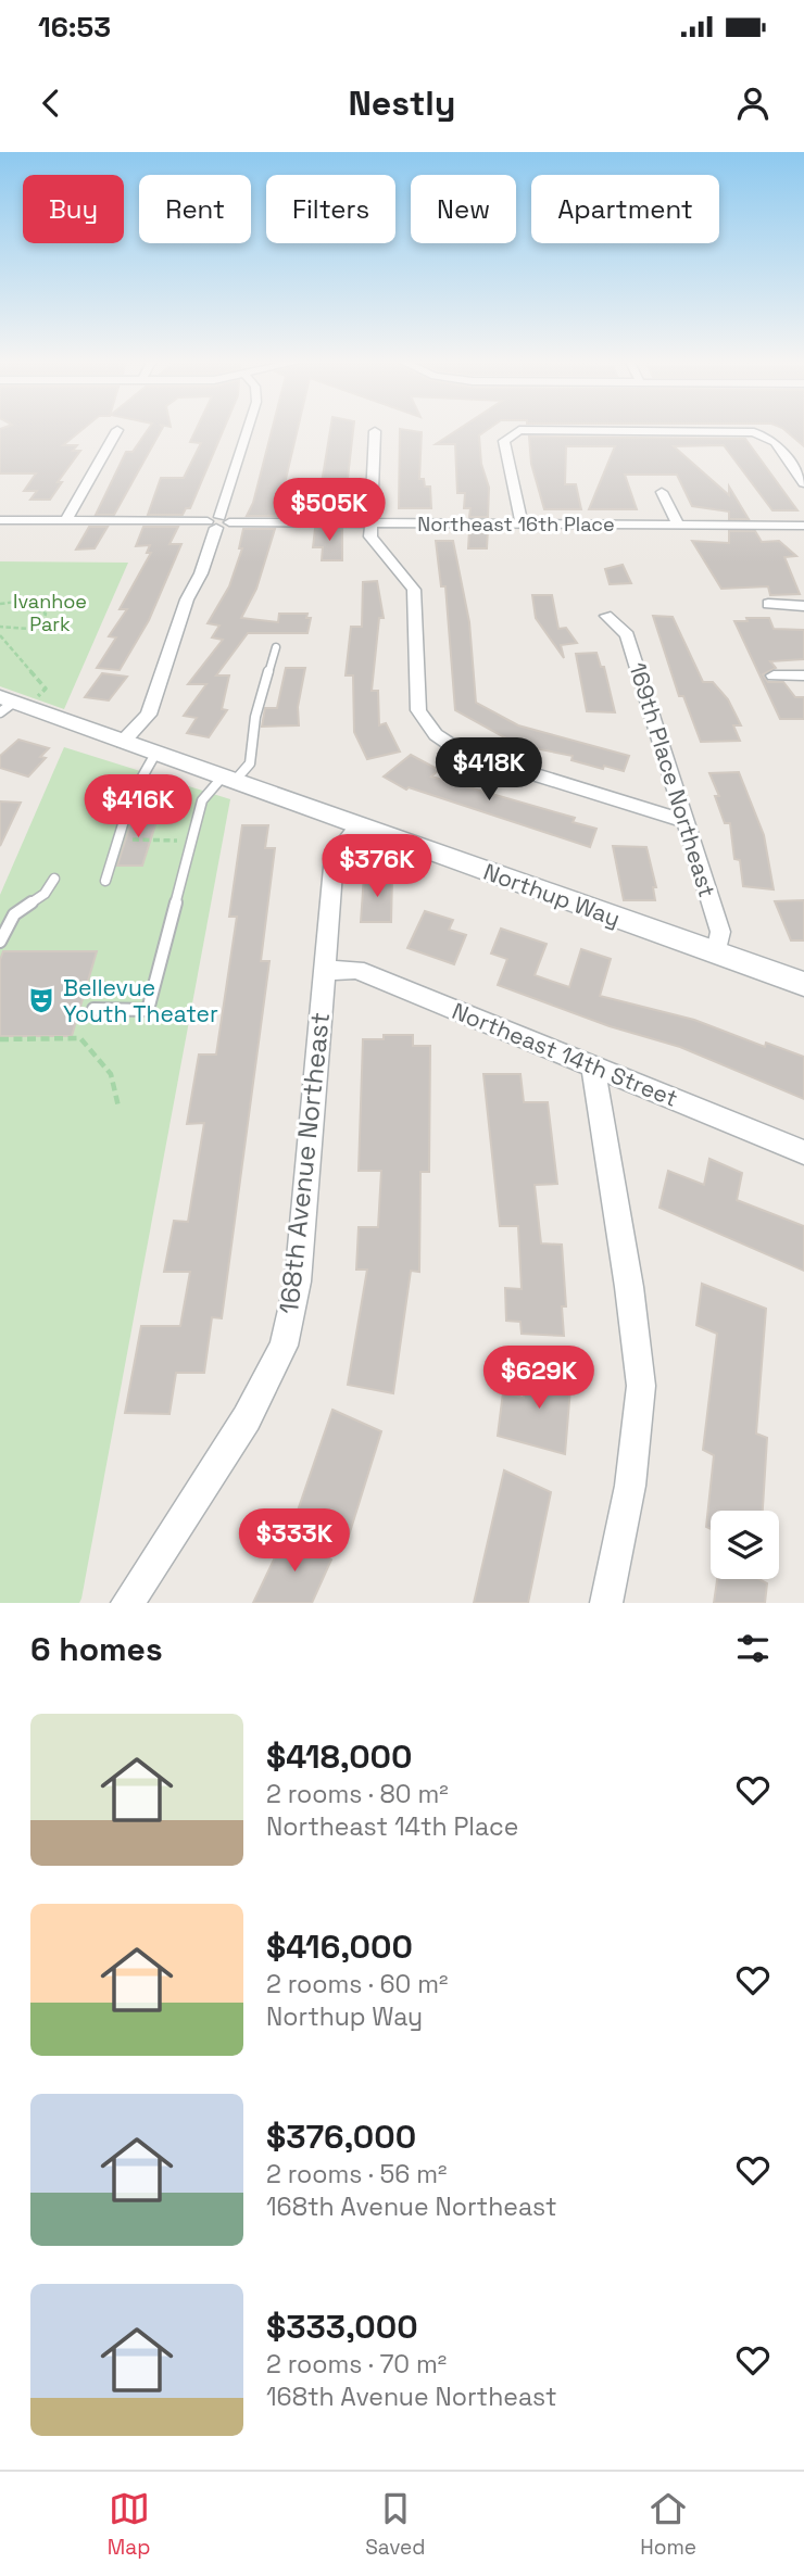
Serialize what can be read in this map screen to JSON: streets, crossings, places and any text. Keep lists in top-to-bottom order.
{
  "streets": {
    "street": [
      "Northeast 16th Place",
      "169th Place Northeast",
      "Northup Way",
      "Northeast 14th Street",
      "168th Avenue Northeast"
    ]
  },
  "crossings": [
    ["169th Place Northeast", "Northup Way"],
    ["Northup Way", "168th Avenue Northeast"],
    ["Northeast 14th Street", "168th Avenue Northeast"]
  ],
  "parks": ["Ivanhoe Park"],
  "places": {
    "theatre": ["Bellevue Youth Theater"]
  },
  "page": {
    "status": "16:53",
    "header": "Nestly",
    "chip": [
      "Buy",
      "Rent",
      "Filters",
      "New",
      "Apartment"
    ],
    "price": [
      "$505K",
      "$418K",
      "$416K",
      "$376K",
      "$629K",
      "$333K"
    ],
    "heading": "6 homes",
    "list": [
      {
        "name": "$418,000",
        "note": "2 rooms · 80 m² · Northeast 14th Place"
      },
      {
        "name": "$416,000",
        "note": "2 rooms · 60 m² · Northup Way"
      },
      {
        "name": "$376,000",
        "note": "2 rooms · 56 m² · 168th Avenue Northeast"
      },
      {
        "name": "$333,000",
        "note": "2 rooms · 70 m² · 168th Avenue Northeast"
      }
    ],
    "tabs": ["Map", "Saved", "Home"]
  }
}
